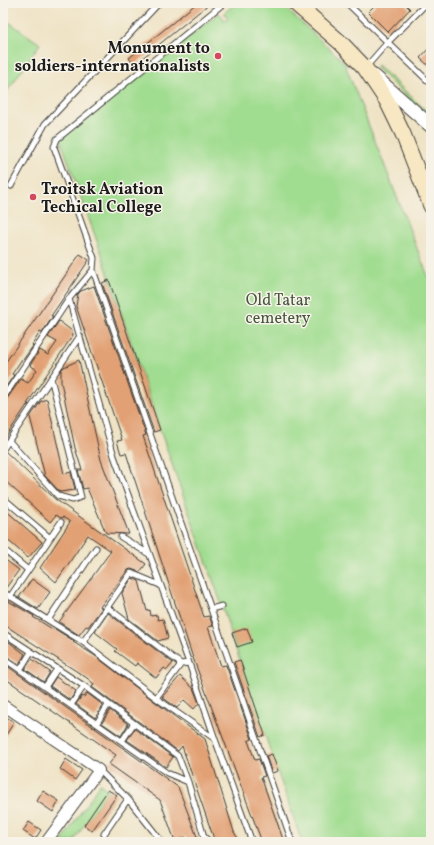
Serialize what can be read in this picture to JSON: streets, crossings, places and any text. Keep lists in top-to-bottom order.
{
  "parks": ["Old Tatar cemetery"],
  "places": ["Monument to soldiers-internationalists", "Troitsk Aviation Techical College"]
}
